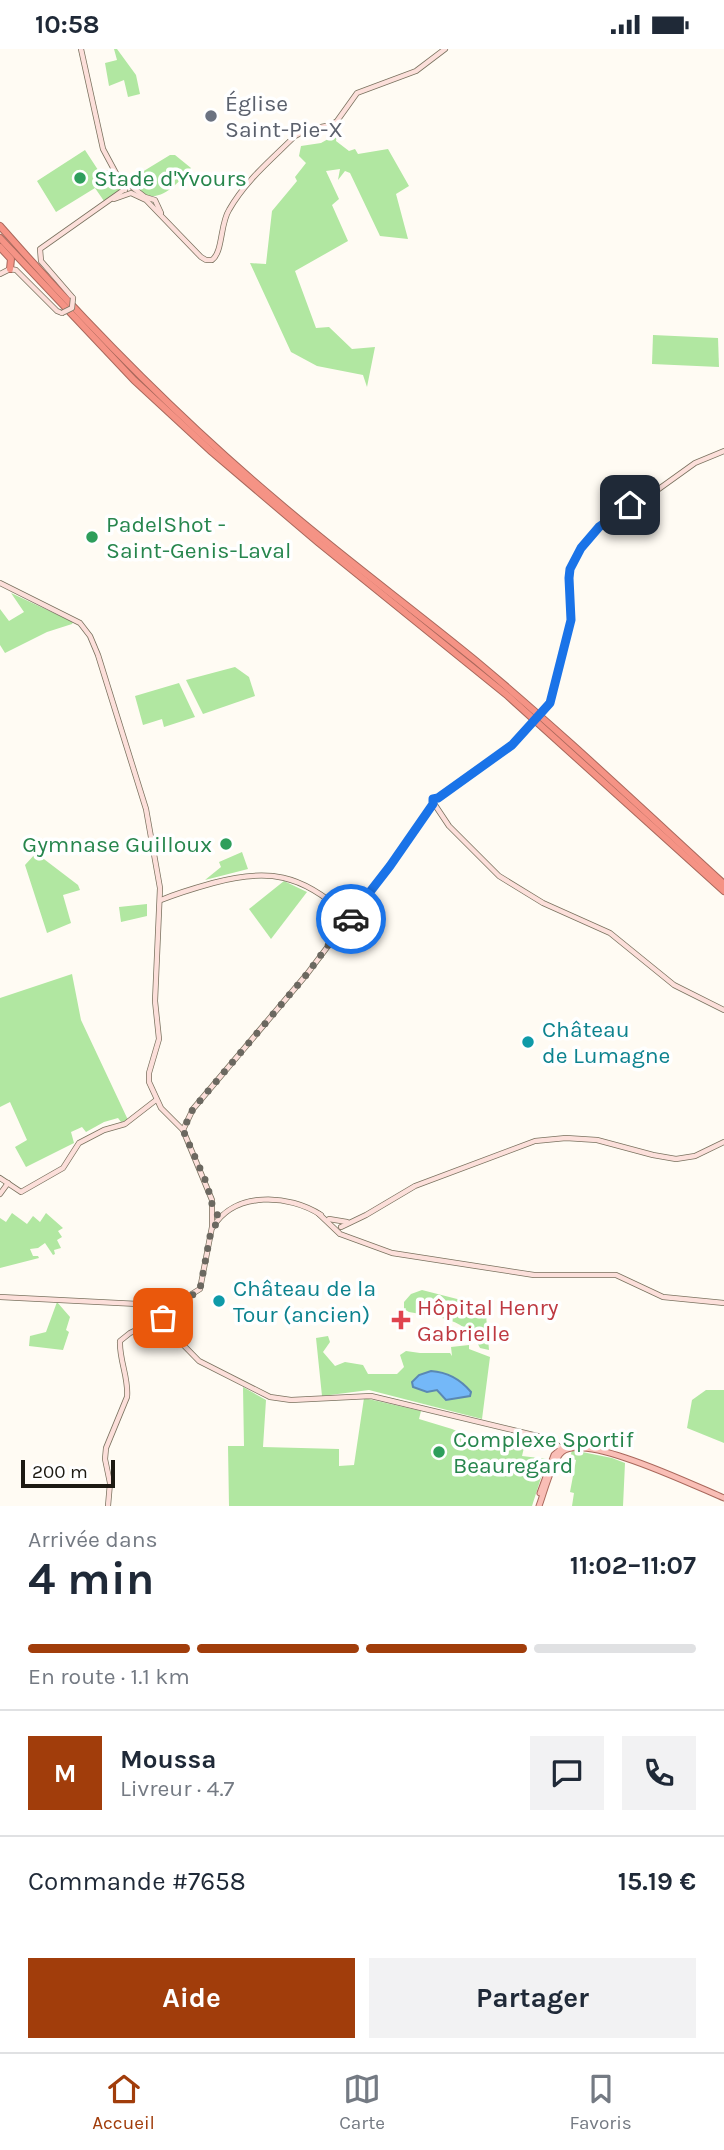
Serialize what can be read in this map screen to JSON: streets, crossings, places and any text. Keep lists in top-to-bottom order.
{
  "places": {
    "other": [
      "Église Saint-Pie-X",
      "Stade d'Yvours",
      "PadelShot - Saint-Genis-Laval",
      "Gymnase Guilloux",
      "Château de Lumagne",
      "Château de la Tour (ancien)",
      "Complexe Sportif Beauregard"
    ],
    "health": ["Hôpital Henry Gabrielle"]
  },
  "scale_bar": "200 m",
  "page": {
    "status": "10:58",
    "scale": "200 m",
    "heading": ["4 min", "Arrivée dans", "11:02–11:07"],
    "panel": [
      "Moussa",
      "Livreur · 4.7",
      "Commande #7658",
      "15.19 €"
    ],
    "bar": "En route · 1.1 km",
    "round": "M",
    "buttons": ["Aide", "Partager"],
    "tabs": ["Accueil", "Carte", "Favoris"]
  }
}
